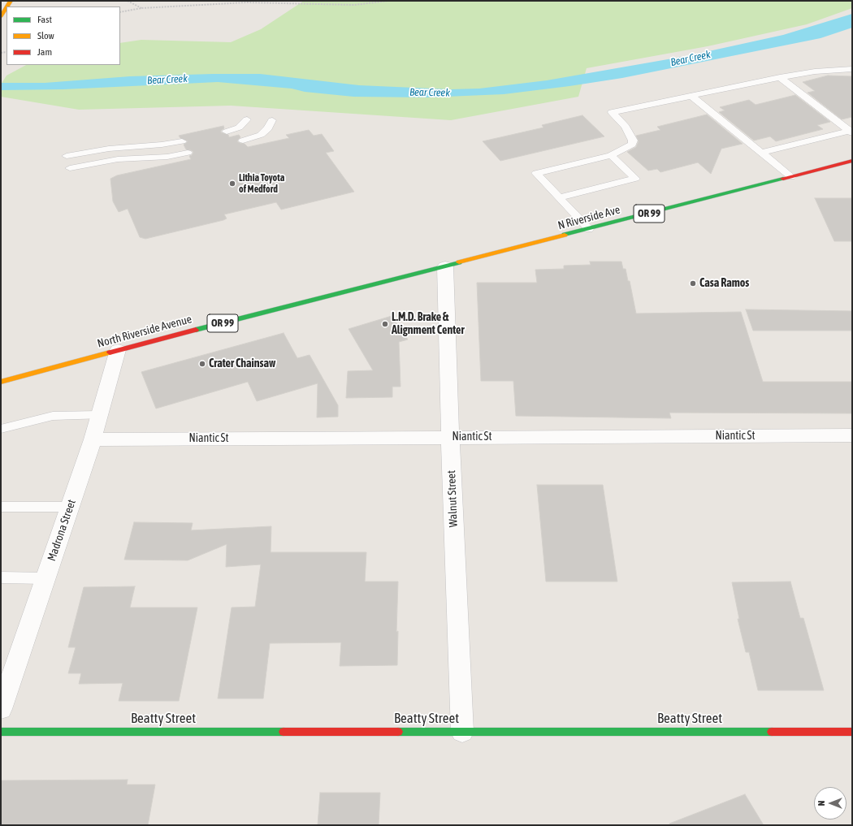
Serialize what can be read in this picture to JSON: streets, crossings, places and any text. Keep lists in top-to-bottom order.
{
  "streets": {
    "main road": [
      "OR 99",
      "N Riverside Ave",
      "North Riverside Avenue",
      "Beatty Street"
    ],
    "street": ["Niantic St", "Walnut Street", "Madrona Street"]
  },
  "crossings": [
    ["N Riverside Ave", "North Riverside Avenue"],
    ["N Riverside Ave", "Walnut Street"],
    ["North Riverside Avenue", "Walnut Street"],
    ["North Riverside Avenue", "Madrona Street"],
    ["Niantic St", "Walnut Street"],
    ["Niantic St", "Madrona Street"],
    ["Walnut Street", "Beatty Street"]
  ],
  "water": ["Bear Creek"],
  "places": [
    "Lithia Toyota of Medford",
    "Casa Ramos",
    "L.M.D. Brake & Alignment Center",
    "Crater Chainsaw"
  ],
  "legend": ["Fast", "Slow", "Jam"],
  "north": "left"
}
